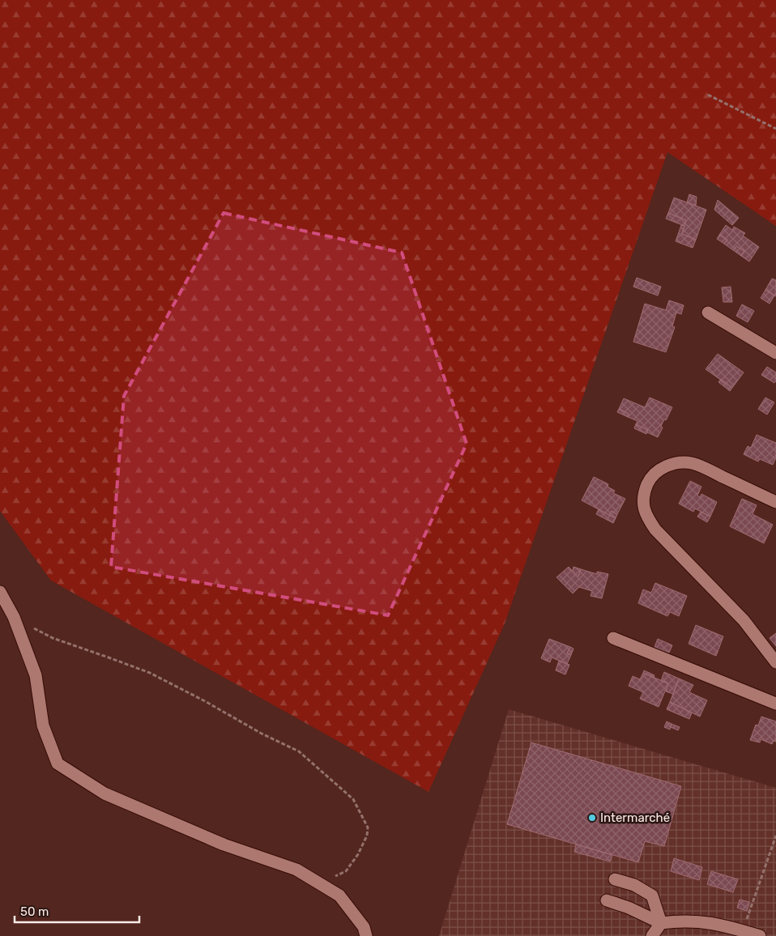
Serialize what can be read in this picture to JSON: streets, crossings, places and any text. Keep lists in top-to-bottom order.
{
  "places": ["Intermarché"],
  "scale_bar": "50 m"
}
